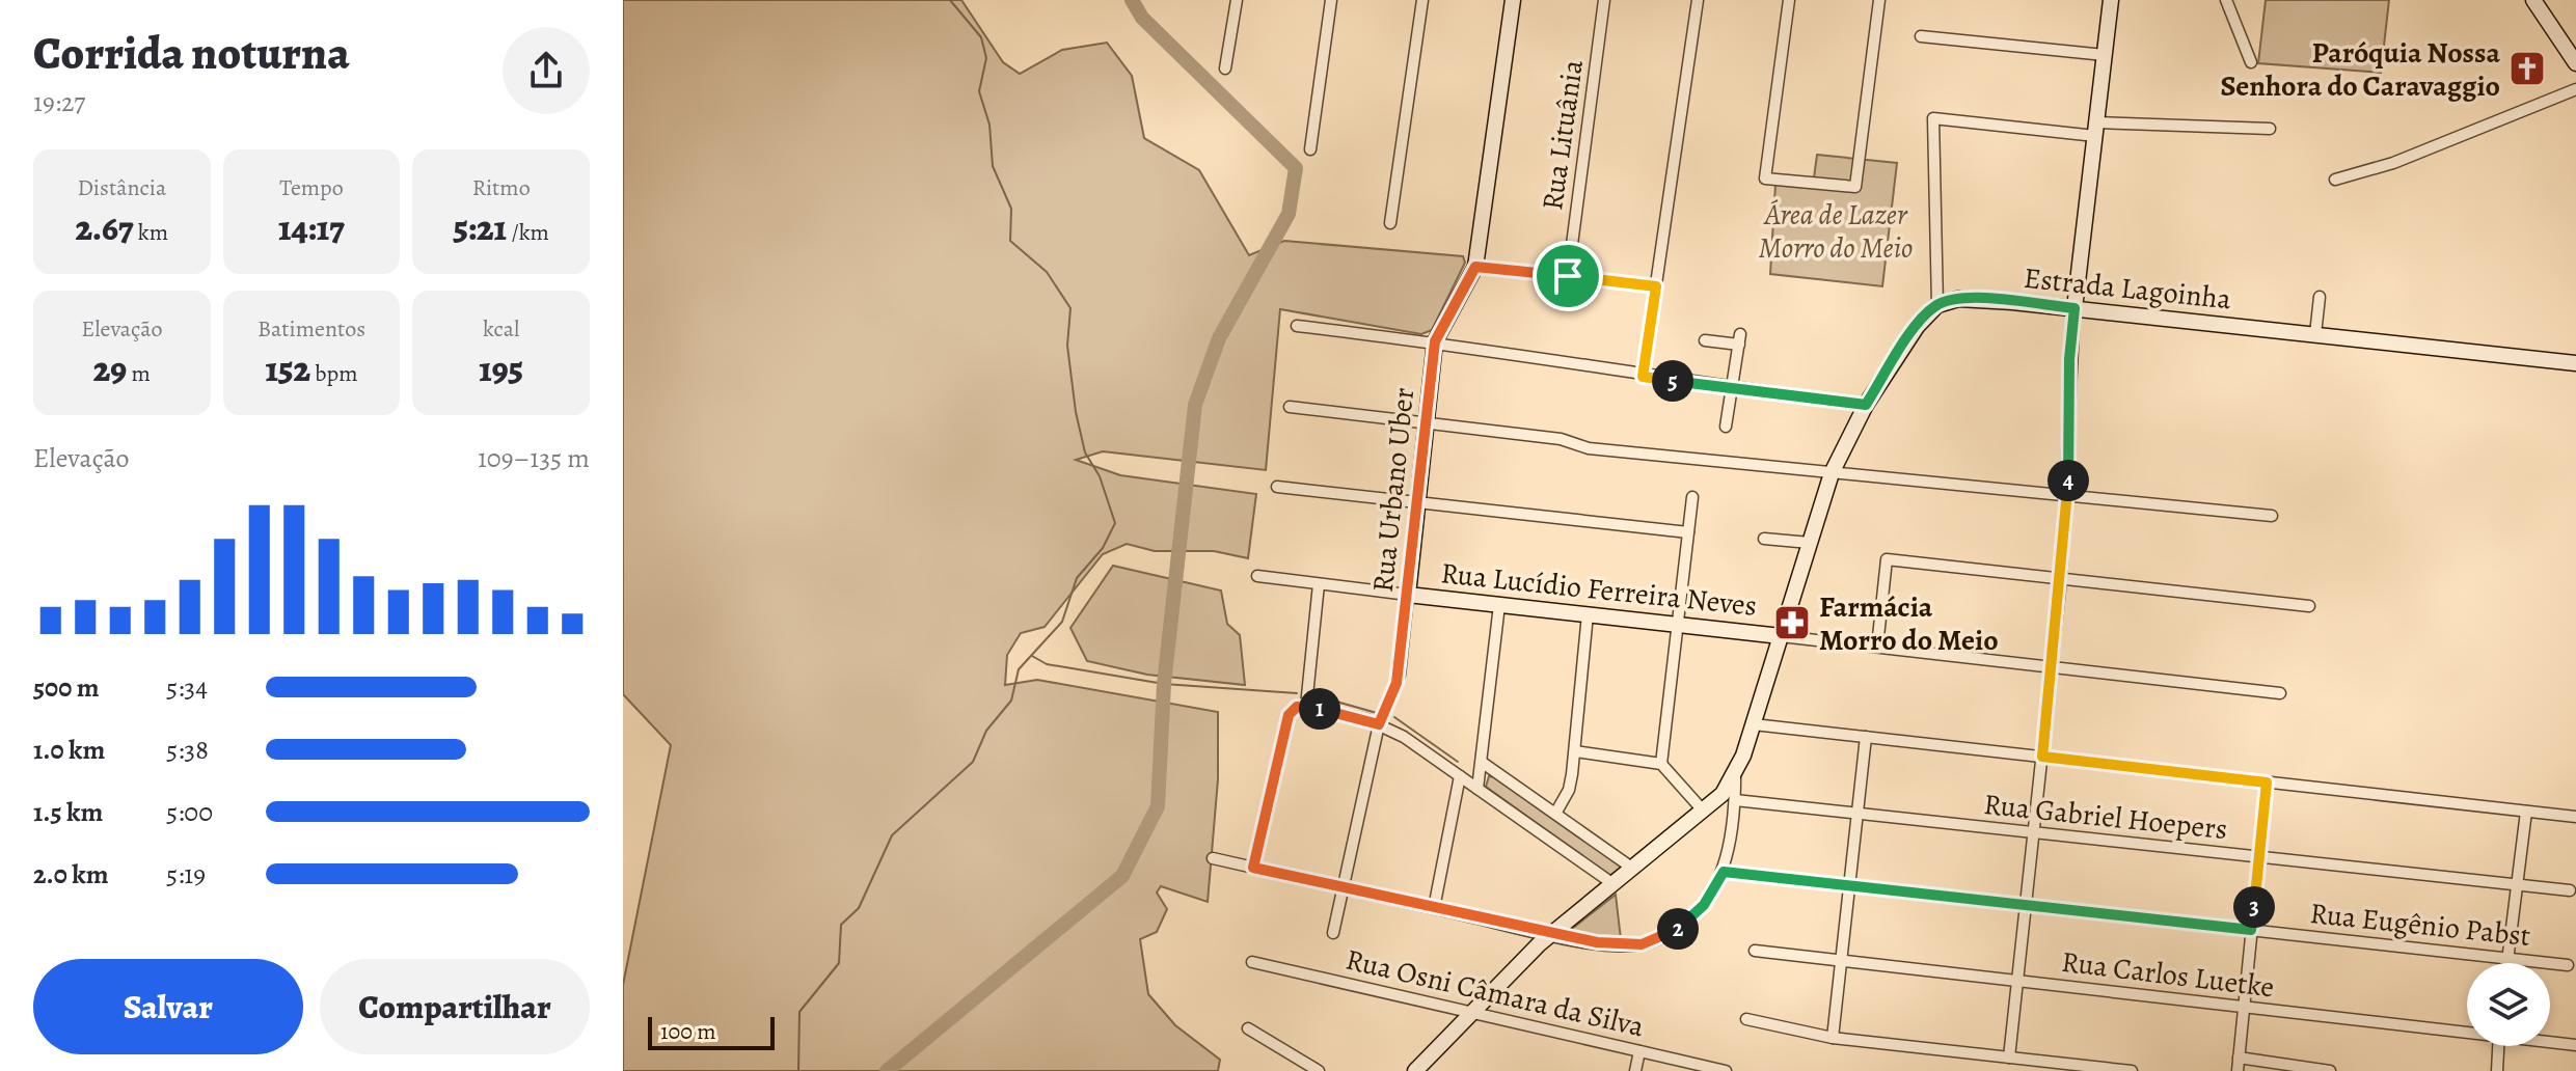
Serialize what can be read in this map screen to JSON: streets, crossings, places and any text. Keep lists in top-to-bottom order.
{
  "streets": {
    "main road": ["Estrada Lagoinha", "Rua Urbano Uber", "Rua Lucídio Ferreira Neves"],
    "street": [
      "Rua Lituânia",
      "Rua Gabriel Hoepers",
      "Rua Eugênio Pabst",
      "Rua Carlos Luetke",
      "Rua Osni Câmara da Silva"
    ]
  },
  "crossings": [
    ["Rua Urbano Uber", "Rua Lucídio Ferreira Neves"]
  ],
  "parks": ["Área de Lazer Morro do Meio"],
  "places": {
    "church": ["Paróquia Nossa Senhora do Caravaggio"],
    "pharmacy": ["Farmácia Morro do Meio"]
  },
  "scale_bar": "100 m",
  "page": {
    "heading": ["Corrida noturna", "19:27"],
    "stats": [
      ["Distância", "2.67 km"],
      ["Tempo", "14:17"],
      ["Ritmo", "5:21 /km"],
      ["Elevação", "29 m"],
      ["Batimentos", "152 bpm"],
      ["kcal", "195"]
    ],
    "pins": [
      "5",
      "4",
      "1",
      "3",
      "2"
    ],
    "chart": ["Elevação", "109–135 m"],
    "list": [
      {
        "name": "500 m",
        "note": "5:34"
      },
      {
        "name": "1.0 km",
        "note": "5:38"
      },
      {
        "name": "1.5 km",
        "note": "5:00"
      },
      {
        "name": "2.0 km",
        "note": "5:19"
      }
    ],
    "buttons": ["Salvar", "Compartilhar"],
    "scale": "100 m"
  }
}
